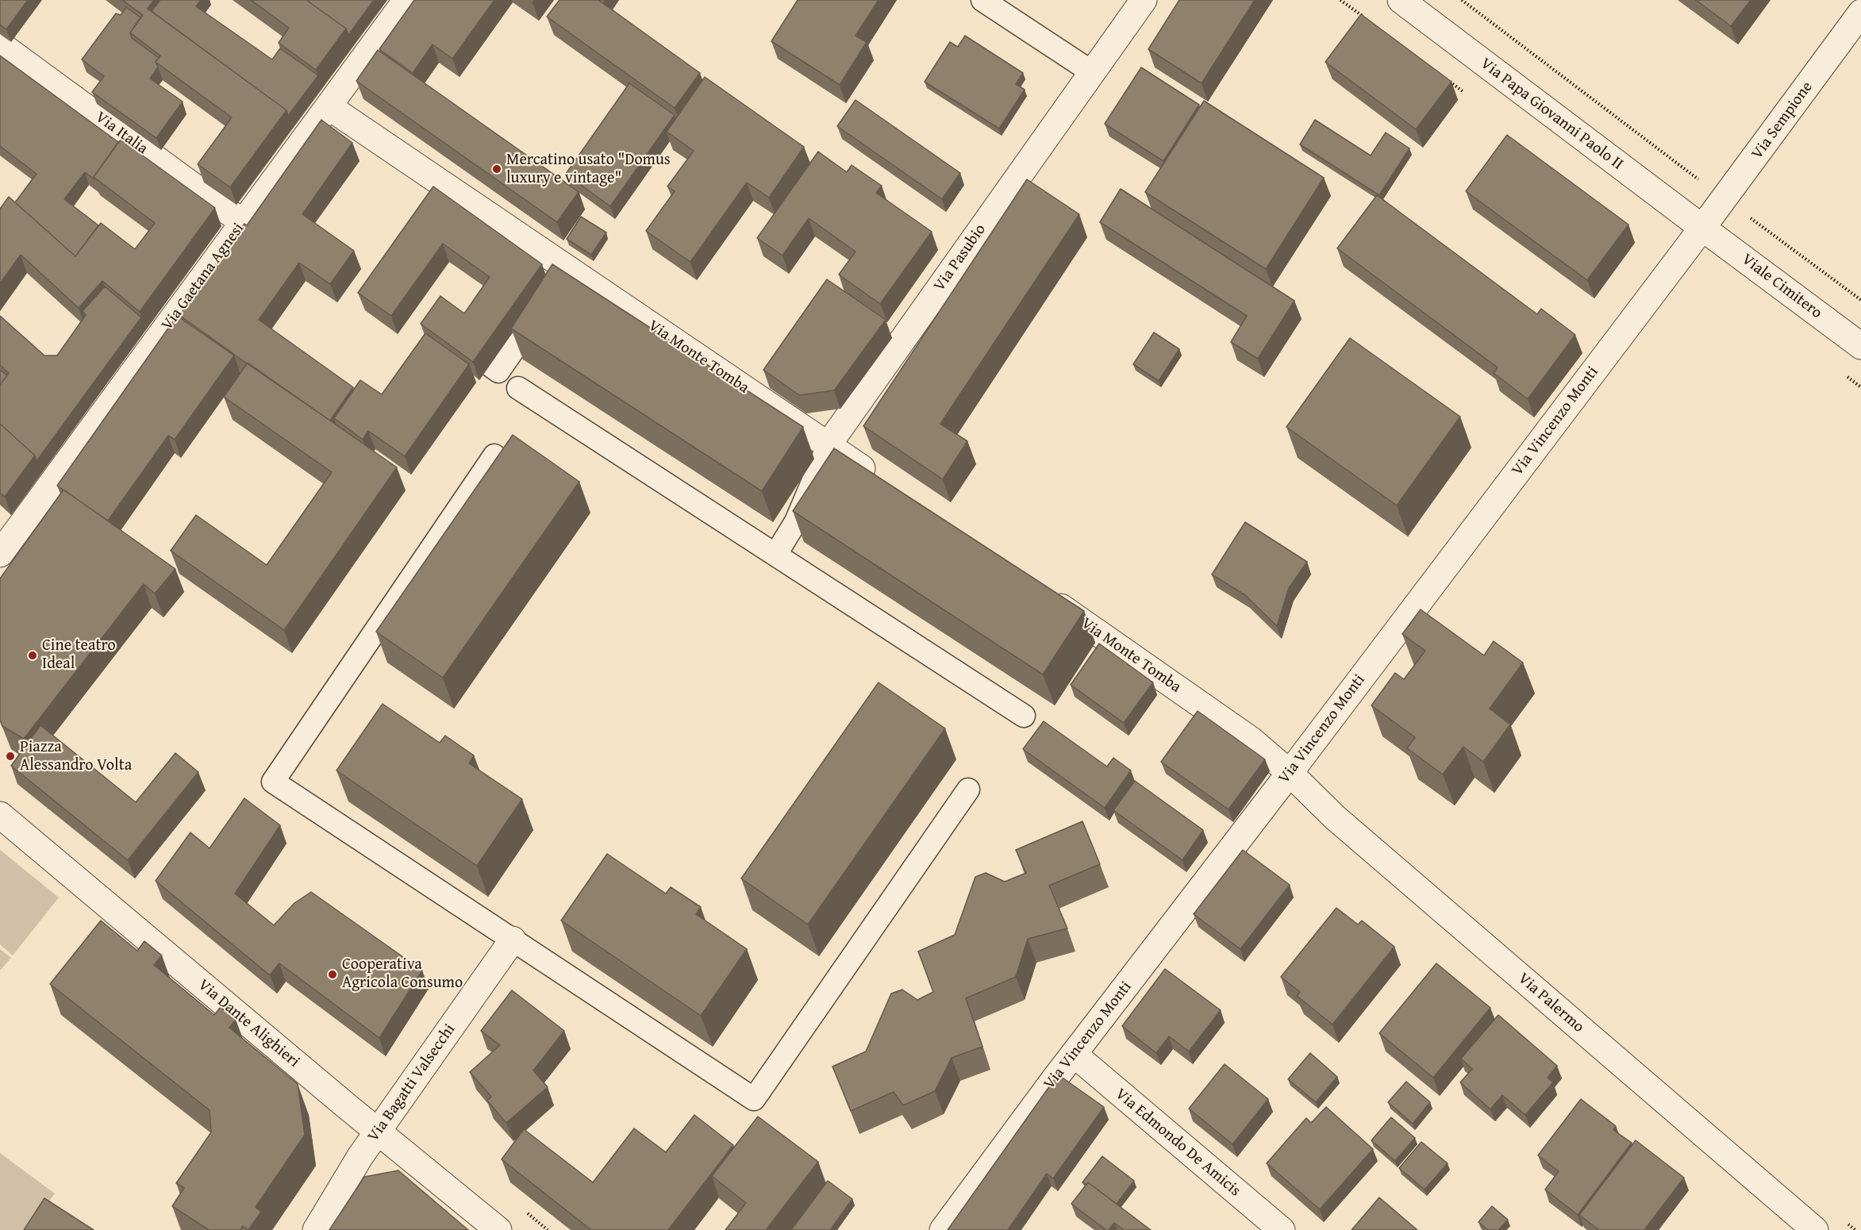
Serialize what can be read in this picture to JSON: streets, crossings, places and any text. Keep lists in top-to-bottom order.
{
  "streets": {
    "street": [
      "Via Papa Giovanni Paolo II",
      "Via Sempione",
      "Via Italia",
      "Via Pasubio",
      "Via Gaetana Agnesi",
      "Viale Cimitero",
      "Via Monte Tomba",
      "Via Vincenzo Monti",
      "Via Palermo",
      "Via Dante Alighieri",
      "Via Bagatti Valsecchi",
      "Via Edmondo De Amicis"
    ]
  },
  "crossings": [
    ["Via Papa Giovanni Paolo II", "Via Sempione"],
    ["Via Papa Giovanni Paolo II", "Viale Cimitero"],
    ["Via Papa Giovanni Paolo II", "Via Vincenzo Monti"],
    ["Via Sempione", "Viale Cimitero"],
    ["Via Sempione", "Via Vincenzo Monti"],
    ["Via Italia", "Via Gaetana Agnesi"],
    ["Via Pasubio", "Via Monte Tomba"],
    ["Via Gaetana Agnesi", "Via Monte Tomba"],
    ["Viale Cimitero", "Via Vincenzo Monti"],
    ["Via Monte Tomba", "Via Vincenzo Monti"],
    ["Via Monte Tomba", "Via Palermo"],
    ["Via Vincenzo Monti", "Via Palermo"],
    ["Via Vincenzo Monti", "Via Edmondo De Amicis"],
    ["Via Dante Alighieri", "Via Bagatti Valsecchi"]
  ],
  "places": [
    "Mercatino usato \"Domus luxury e vintage\"",
    "Cine teatro Ideal",
    "Piazza Alessandro Volta",
    "Cooperativa Agricola Consumo"
  ]
}
